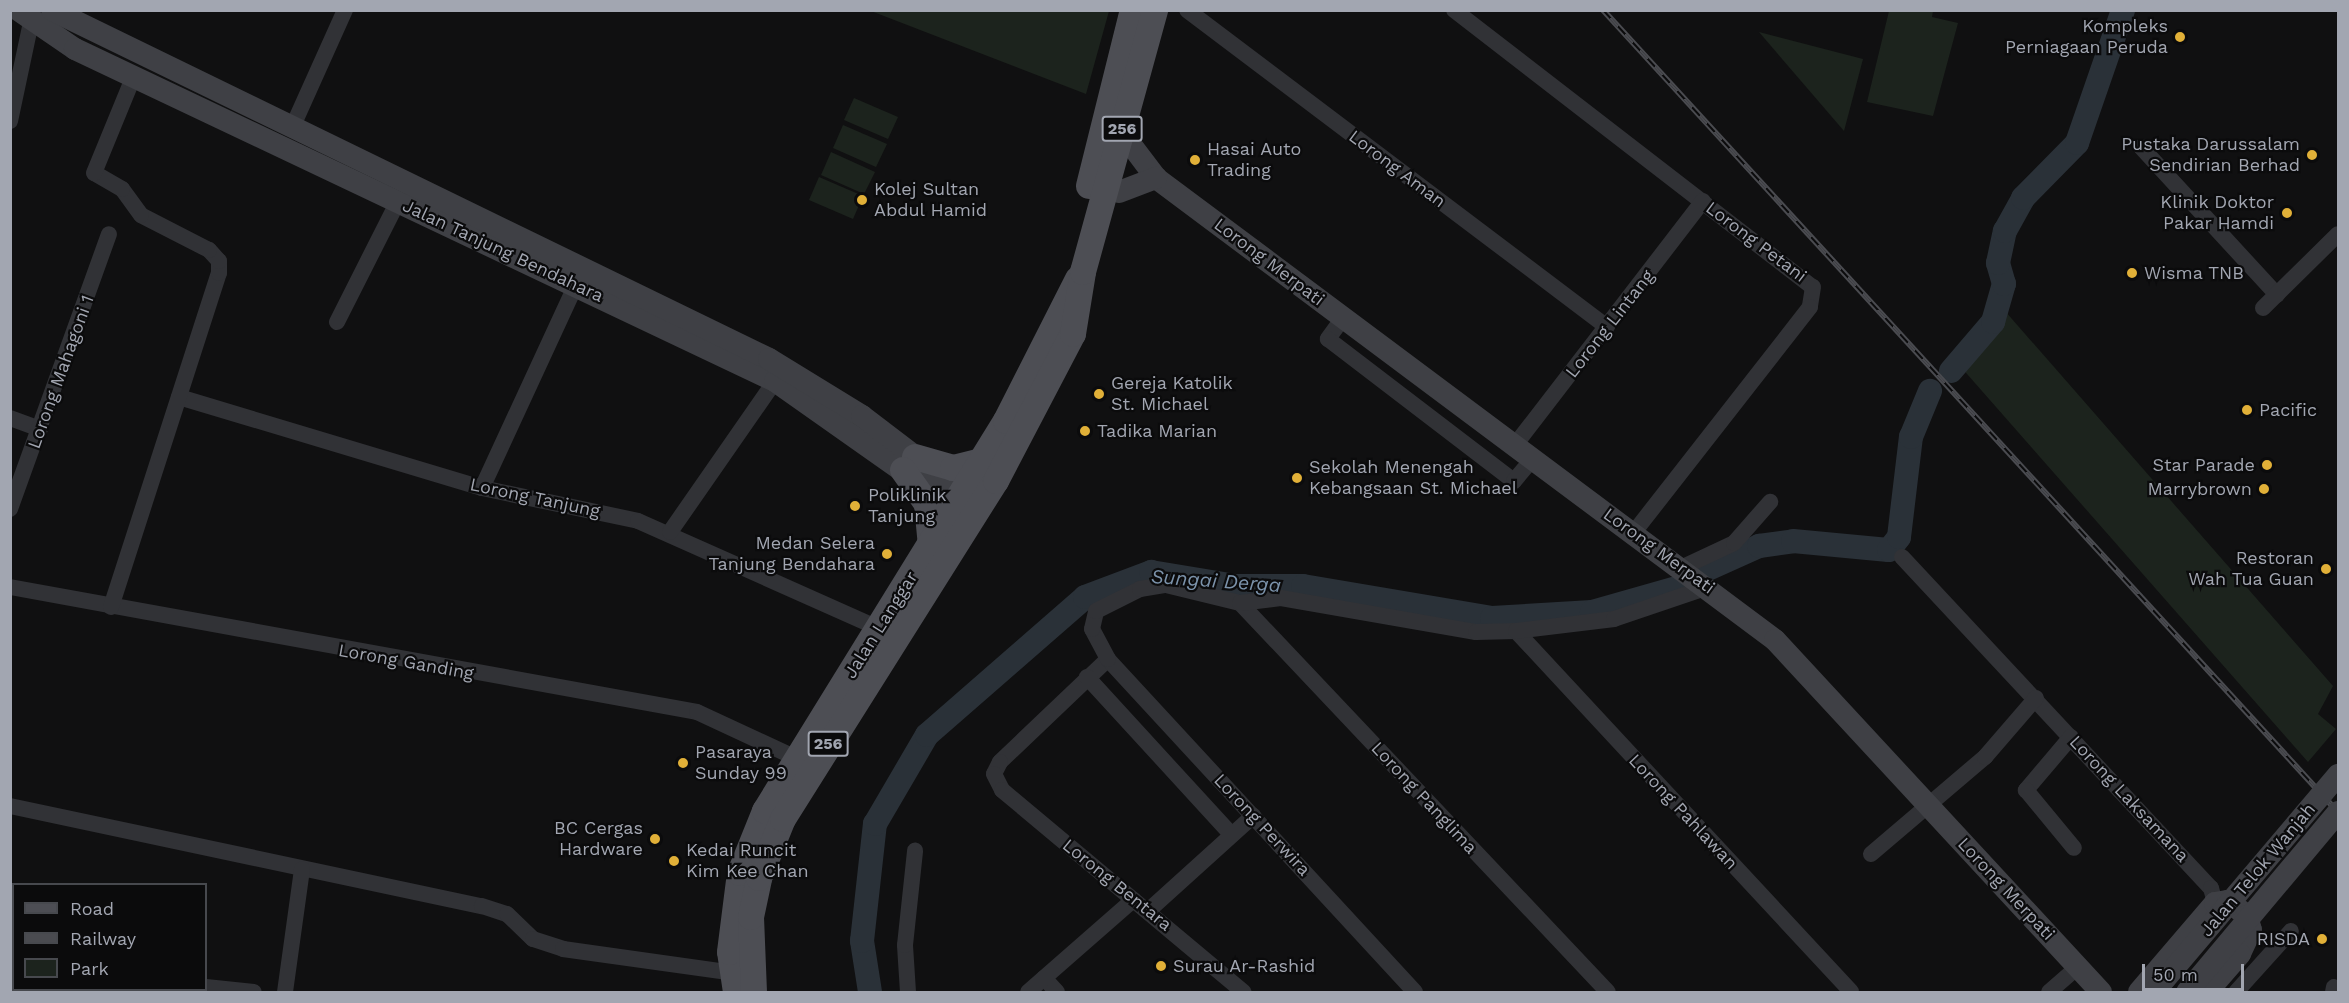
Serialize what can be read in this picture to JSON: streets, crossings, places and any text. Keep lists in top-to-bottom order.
{
  "streets": {
    "main road": [
      "256",
      "Jalan Tanjung Bendahara",
      "Lorong Merpati",
      "Jalan Langgar",
      "Jalan Telok Wanjah"
    ],
    "street": [
      "Lorong Aman",
      "Lorong Petani",
      "Lorong Lintang",
      "Lorong Mahagoni 1",
      "Lorong Tanjung",
      "Lorong Ganding",
      "Lorong Panglima",
      "Lorong Laksamana",
      "Lorong Pahlawan",
      "Lorong Perwira",
      "Lorong Bentara"
    ]
  },
  "crossings": [
    ["Lorong Aman", "Lorong Lintang"],
    ["Lorong Petani", "Lorong Merpati"],
    ["Lorong Petani", "Lorong Lintang"],
    ["Jalan Tanjung Bendahara", "Jalan Langgar"],
    ["Lorong Merpati", "Lorong Lintang"],
    ["Lorong Tanjung", "Jalan Langgar"],
    ["Jalan Langgar", "Lorong Ganding"]
  ],
  "water": ["Sungai Derga"],
  "places": [
    "Kompleks Perniagaan Peruda",
    "Pustaka Darussalam Sendirian Berhad",
    "Hasai Auto Trading",
    "Kolej Sultan Abdul Hamid",
    "Klinik Doktor Pakar Hamdi",
    "Wisma TNB",
    "Gereja Katolik St. Michael",
    "Pacific",
    "Tadika Marian",
    "Star Parade",
    "Sekolah Menengah Kebangsaan St. Michael",
    "Marrybrown",
    "Poliklinik Tanjung",
    "Medan Selera Tanjung Bendahara",
    "Restoran Wah Tua Guan",
    "Pasaraya Sunday 99",
    "BC Cergas Hardware",
    "Kedai Runcit Kim Kee Chan",
    "RISDA",
    "Surau Ar-Rashid"
  ],
  "legend": ["Road", "Railway", "Park"],
  "scale_bar": "50 m"
}
